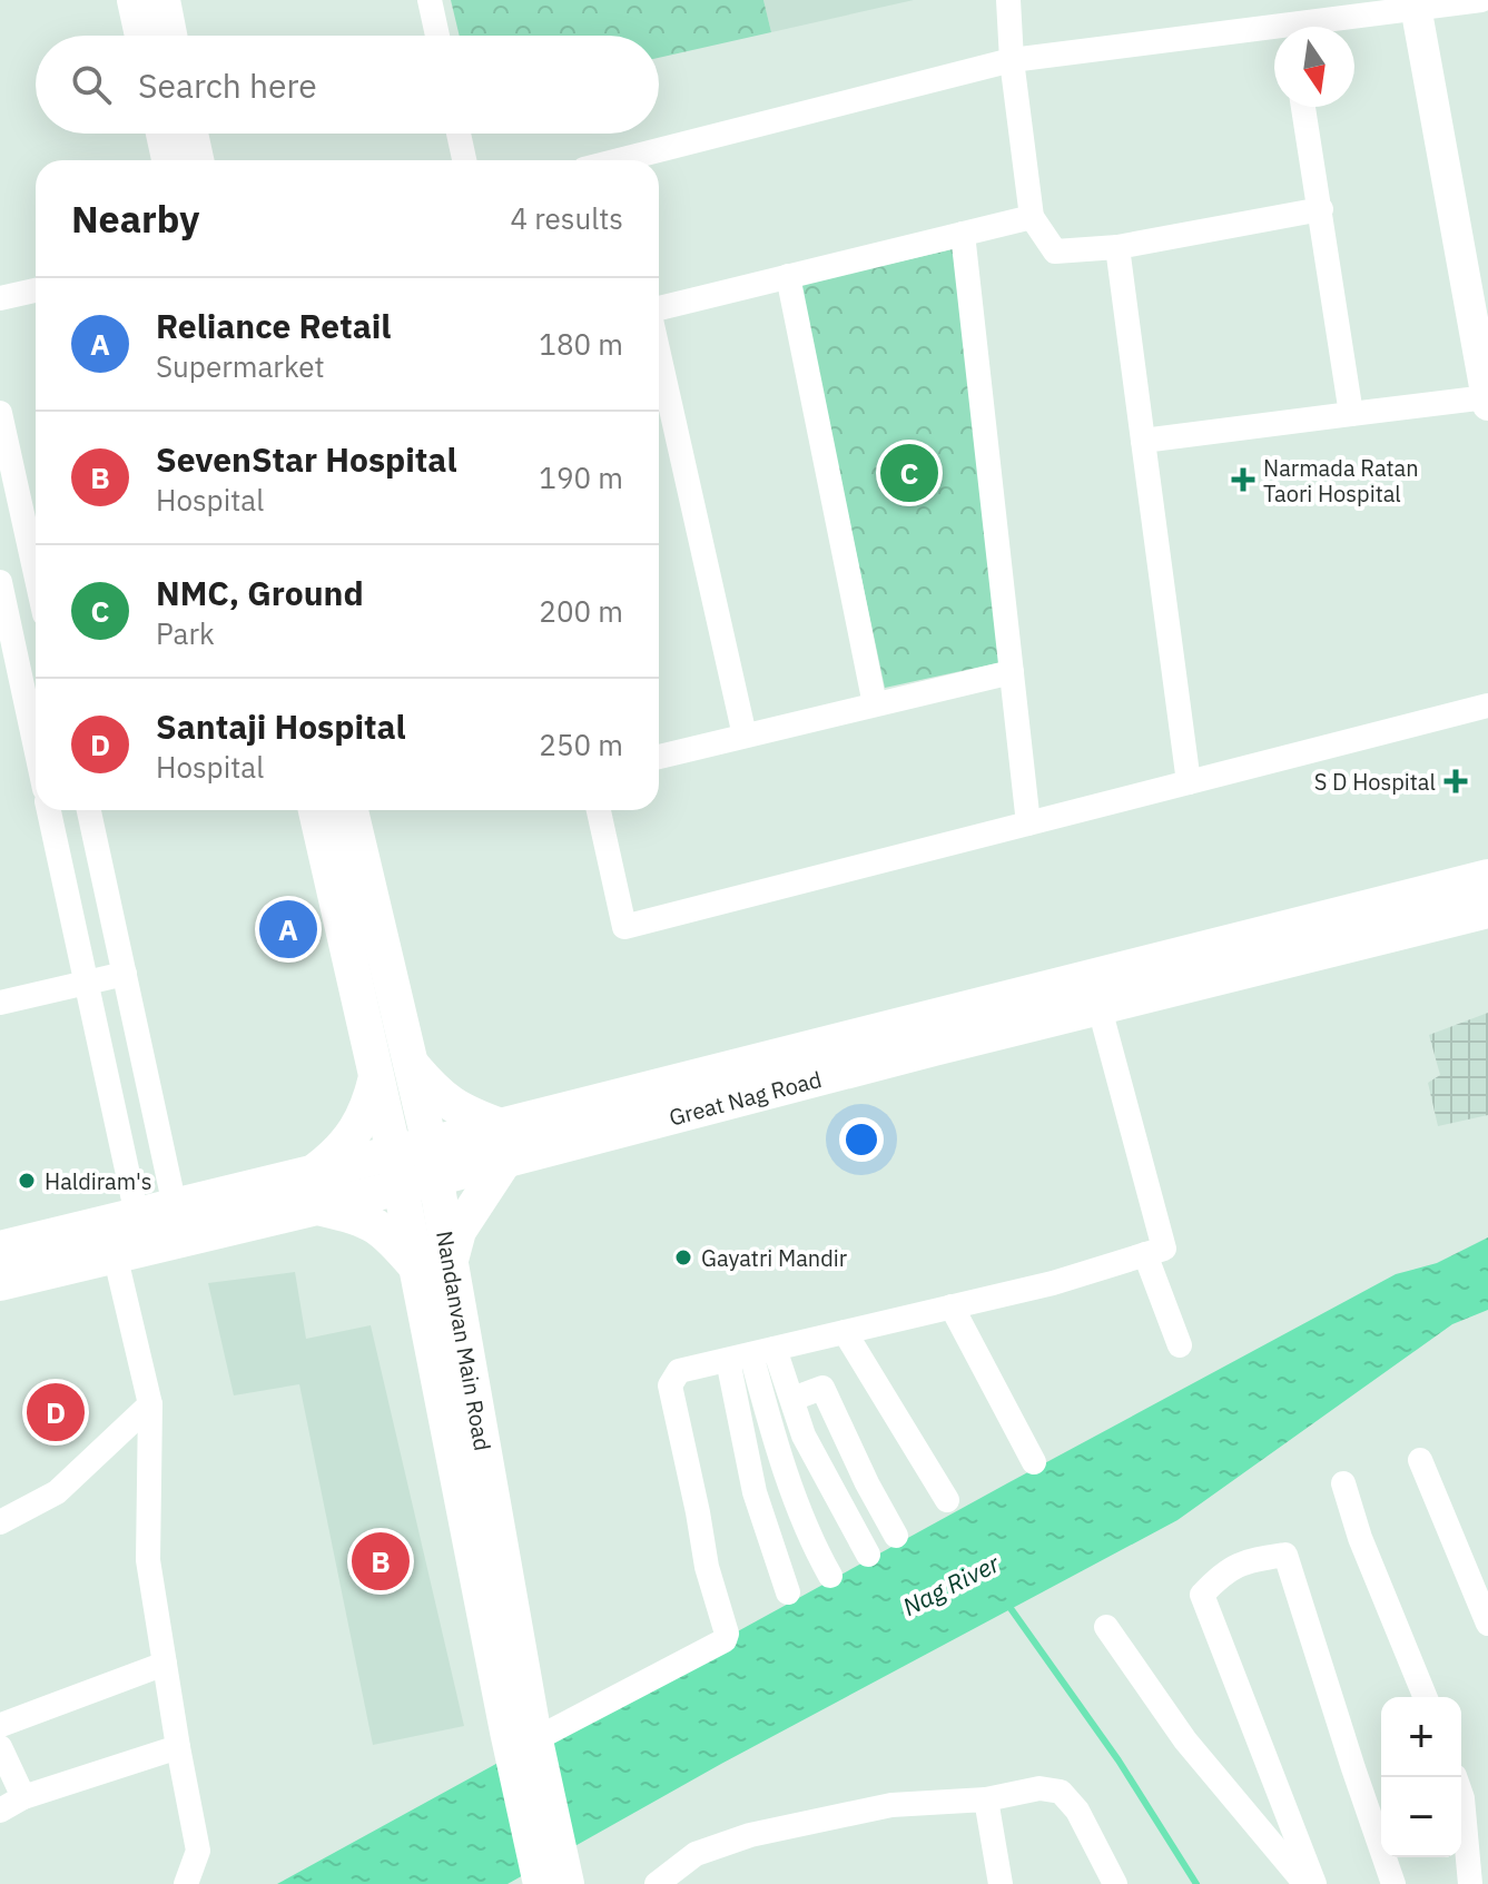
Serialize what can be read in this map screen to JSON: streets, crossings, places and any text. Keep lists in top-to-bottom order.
{
  "streets": {
    "main road": ["Great Nag Road", "Nandanvan Main Road"]
  },
  "crossings": [
    ["Great Nag Road", "Nandanvan Main Road"]
  ],
  "water": ["Nag River"],
  "places": {
    "health": ["Narmada Ratan Taori Hospital", "S D Hospital"],
    "other": ["Haldiram's", "Gayatri Mandir"]
  },
  "north": "bottom",
  "page": {
    "search": "Search here",
    "heading": ["Nearby", "4 results"],
    "list": [
      {
        "mark": "A",
        "name": "Reliance Retail",
        "note": "Supermarket",
        "value": "180 m"
      },
      {
        "mark": "B",
        "name": "SevenStar Hospital",
        "note": "Hospital",
        "value": "190 m"
      },
      {
        "mark": "C",
        "name": "NMC, Ground",
        "note": "Park",
        "value": "200 m"
      },
      {
        "mark": "D",
        "name": "Santaji Hospital",
        "note": "Hospital",
        "value": "250 m"
      }
    ],
    "pins": [
      "C",
      "A",
      "D",
      "B"
    ],
    "map_buttons": ["+", "−"]
  }
}
